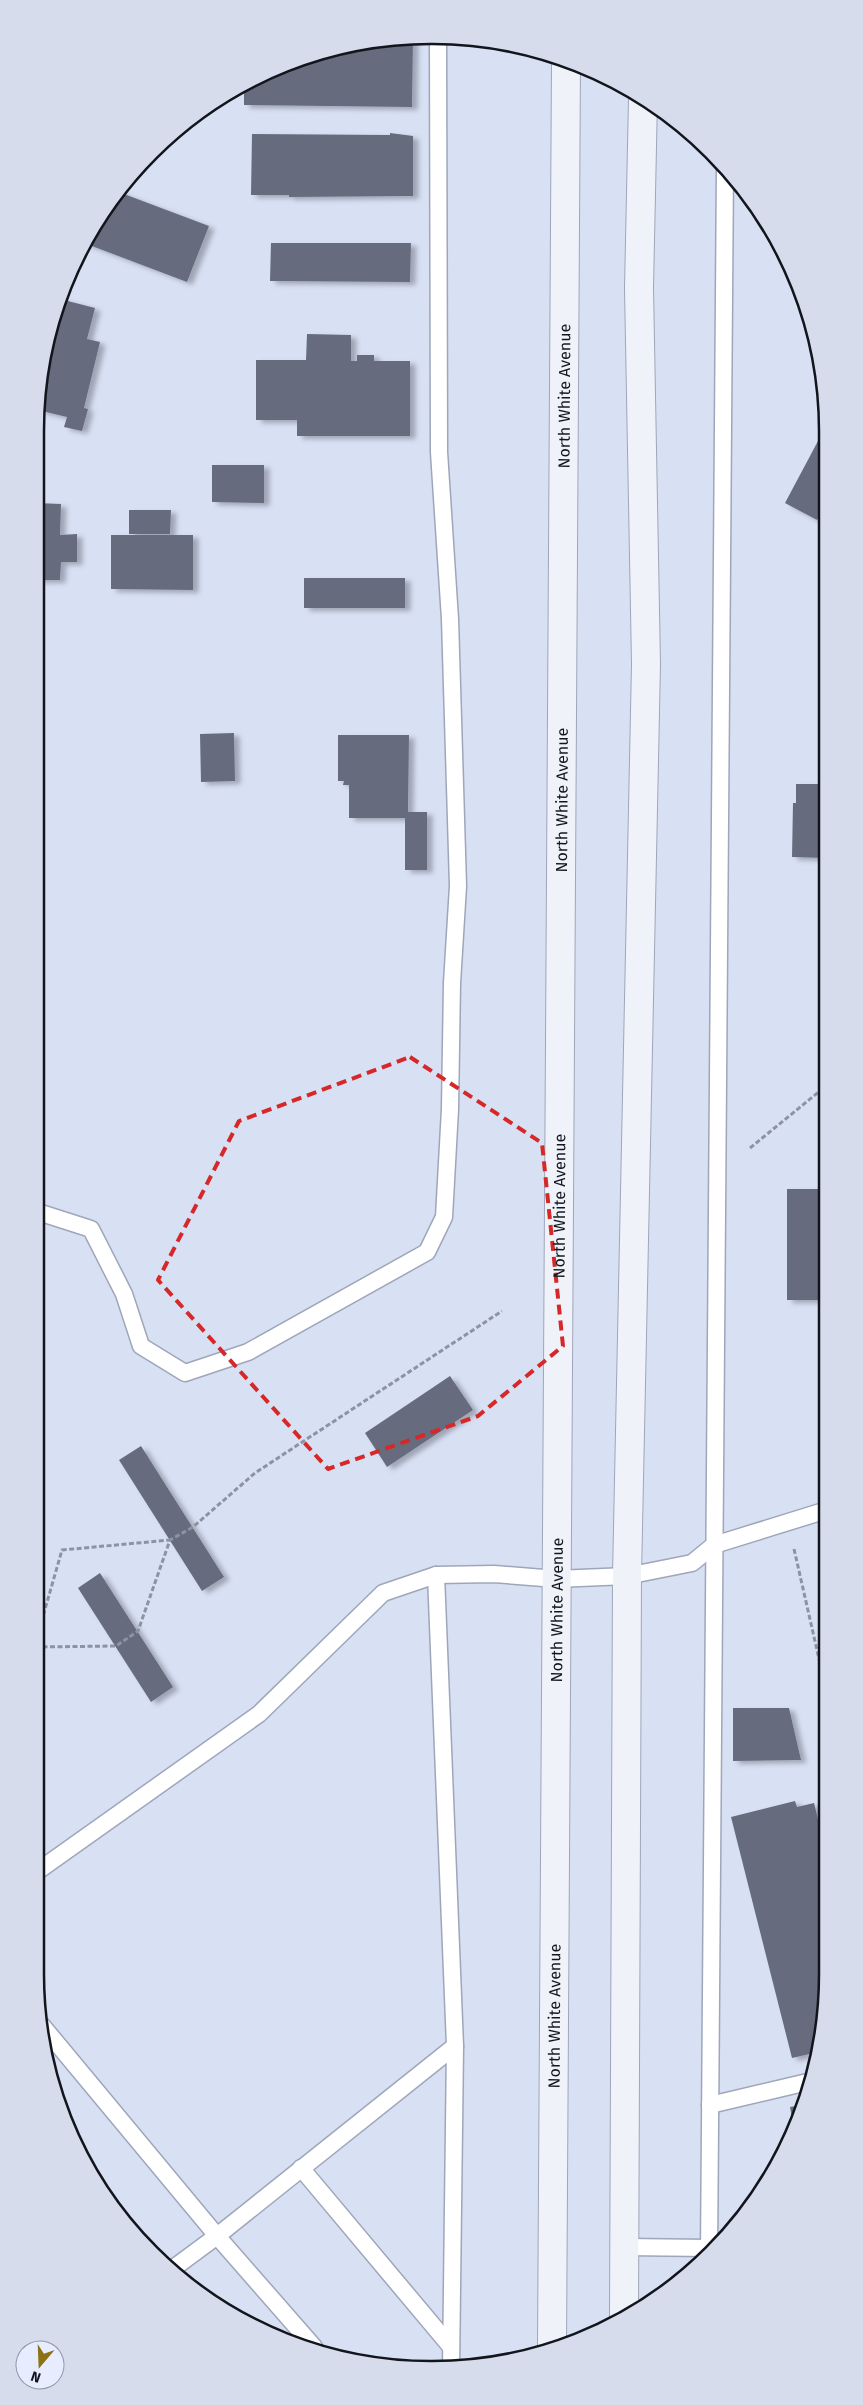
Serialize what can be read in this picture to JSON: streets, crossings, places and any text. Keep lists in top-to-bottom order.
{
  "streets": {
    "main road": ["North White Avenue"]
  },
  "north": "bottom"
}
